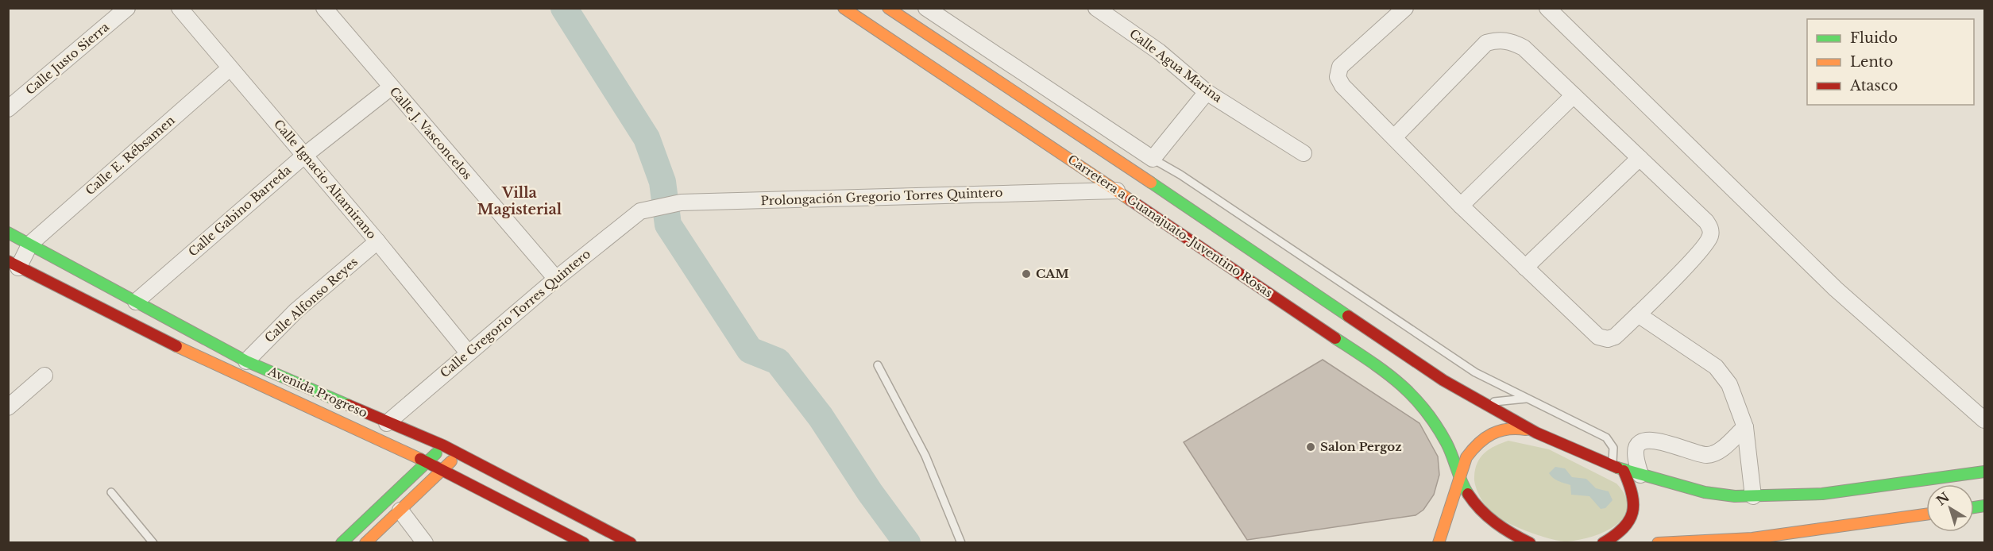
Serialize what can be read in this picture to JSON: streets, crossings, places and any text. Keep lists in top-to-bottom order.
{
  "streets": {
    "main road": ["Carretera a Guanajuato-Juventino Rosas", "Avenida Progreso"],
    "street": [
      "Calle Justo Sierra",
      "Calle Agua Marina",
      "Calle J. Vasconcelos",
      "Calle E. Rébsamen",
      "Calle Ignacio Altamirano",
      "Prolongación Gregorio Torres Quintero",
      "Calle Gabino Barreda",
      "Calle Alfonso Reyes",
      "Calle Gregorio Torres Quintero"
    ]
  },
  "crossings": [
    ["Calle J. Vasconcelos", "Calle Gabino Barreda"],
    ["Calle J. Vasconcelos", "Calle Gregorio Torres Quintero"],
    ["Calle E. Rébsamen", "Calle Ignacio Altamirano"],
    ["Calle E. Rébsamen", "Avenida Progreso"],
    ["Calle Ignacio Altamirano", "Calle Gabino Barreda"],
    ["Calle Ignacio Altamirano", "Calle Alfonso Reyes"],
    ["Calle Ignacio Altamirano", "Calle Gregorio Torres Quintero"],
    ["Prolongación Gregorio Torres Quintero", "Carretera a Guanajuato-Juventino Rosas"],
    ["Prolongación Gregorio Torres Quintero", "Calle Gregorio Torres Quintero"],
    ["Calle Gabino Barreda", "Avenida Progreso"],
    ["Calle Alfonso Reyes", "Avenida Progreso"],
    ["Calle Gregorio Torres Quintero", "Avenida Progreso"]
  ],
  "districts": ["Villa Magisterial"],
  "places": ["CAM", "Salon Pergoz"],
  "legend": ["Fluido", "Lento", "Atasco"],
  "north": "top left"
}
